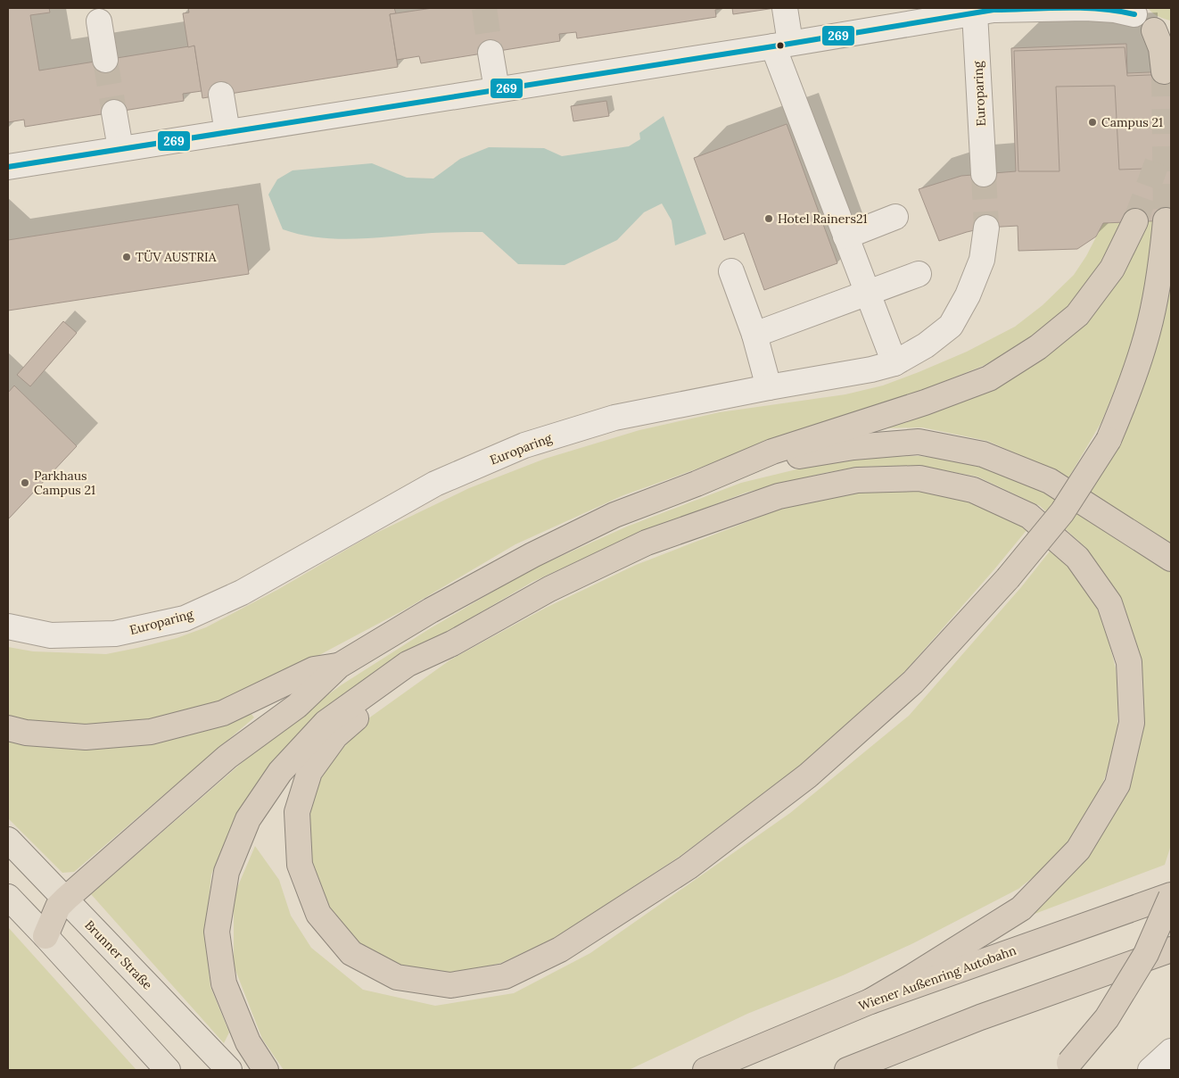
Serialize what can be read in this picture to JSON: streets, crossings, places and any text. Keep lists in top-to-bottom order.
{
  "streets": {
    "highway": ["Wiener Außenring Autobahn"],
    "main road": ["Brunner Straße"],
    "street": ["Europaring"]
  },
  "places": [
    "Campus 21",
    "Hotel Rainers21",
    "TÜV AUSTRIA",
    "Parkhaus Campus 21"
  ],
  "lines": ["transit line 269"]
}
